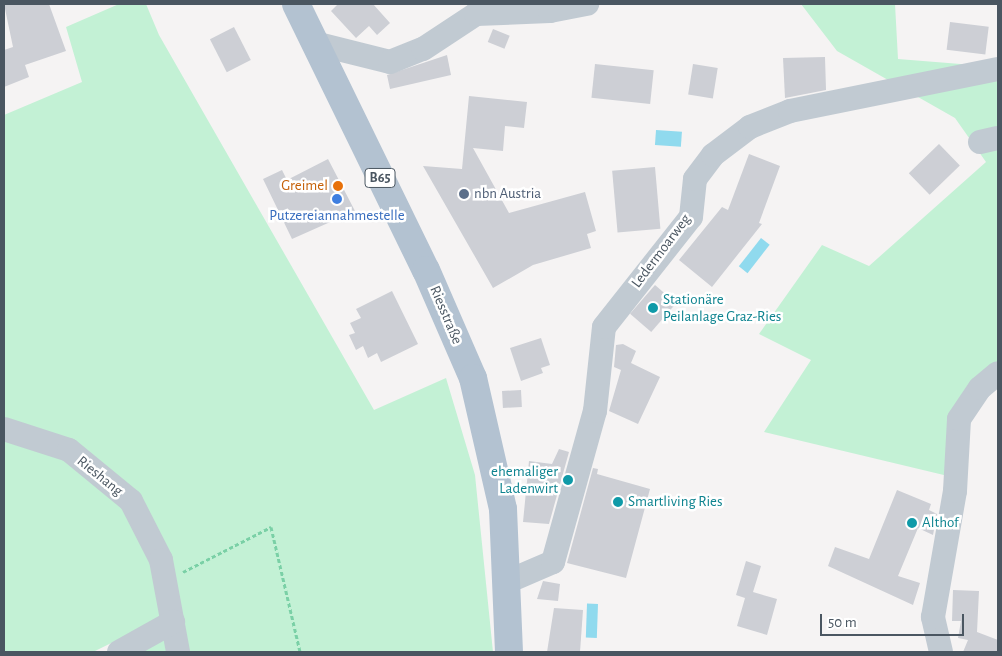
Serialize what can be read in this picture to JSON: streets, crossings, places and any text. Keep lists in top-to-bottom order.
{
  "streets": {
    "main road": ["B65", "Riesstraße"],
    "street": ["Ledermoarweg", "Rieshang"]
  },
  "crossings": [
    ["Ledermoarweg", "Riesstraße"]
  ],
  "places": [
    "Greimel",
    "nbn Austria",
    "Putzereiannahmestelle",
    "Stationäre Peilanlage Graz-Ries",
    "ehemaliger Ladenwirt",
    "Smartliving Ries",
    "Althof"
  ],
  "scale_bar": "50 m"
}
